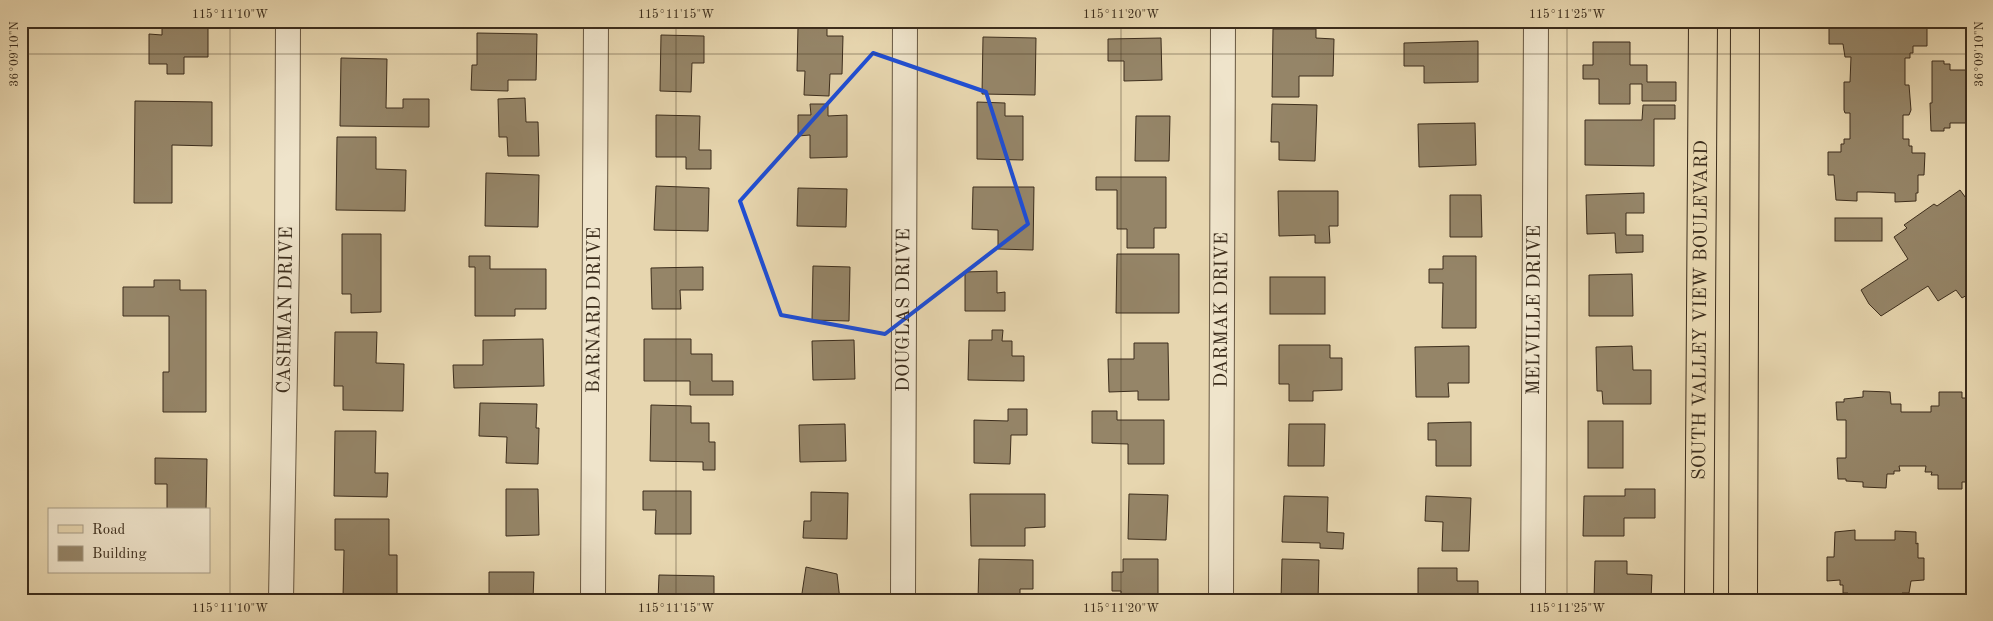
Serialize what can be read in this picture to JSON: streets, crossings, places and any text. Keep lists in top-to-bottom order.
{
  "streets": {
    "main road": ["SOUTH VALLEY VIEW BOULEVARD"],
    "street": [
      "BARNARD DRIVE",
      "DARMAK DRIVE",
      "CASHMAN DRIVE",
      "DOUGLAS DRIVE",
      "MELVILLE DRIVE"
    ]
  },
  "legend": ["Road", "Building"],
  "coordinates": [
    "115°11'10\"W",
    "115°11'15\"W",
    "115°11'20\"W",
    "115°11'25\"W",
    "36°09'10\"N"
  ]
}
